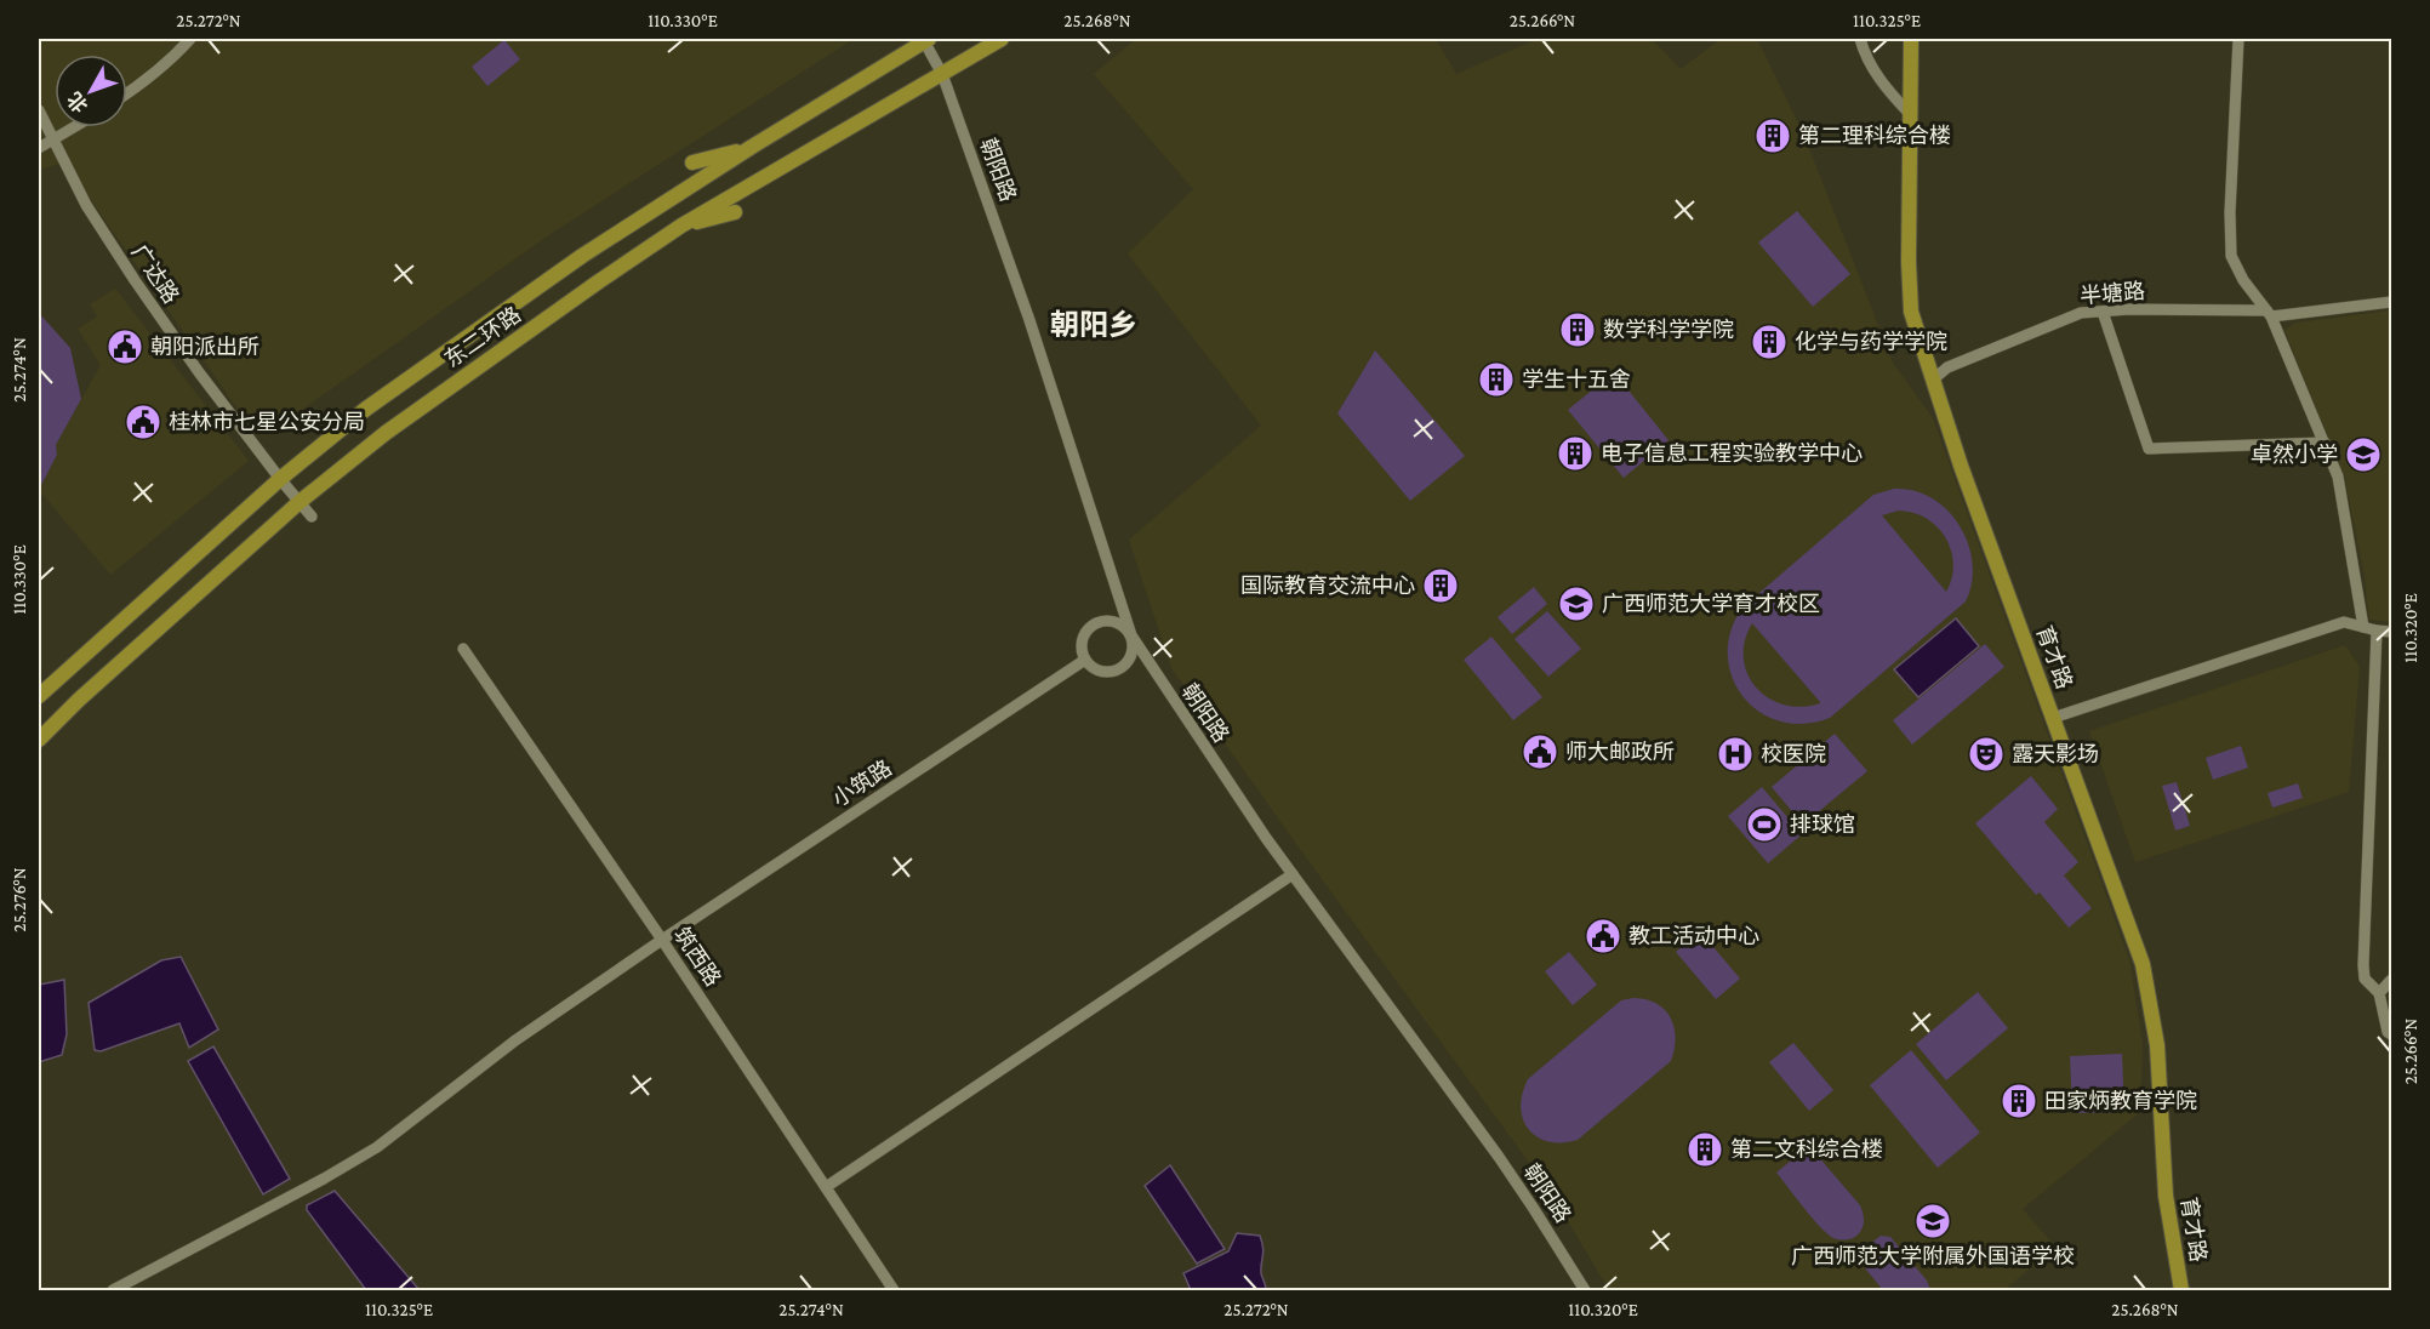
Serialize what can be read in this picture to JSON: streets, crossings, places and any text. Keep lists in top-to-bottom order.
{
  "streets": {
    "main road": ["东二环路", "育才路"],
    "street": [
      "朝阳路",
      "广达路",
      "半塘路",
      "小筑路",
      "筑西路"
    ]
  },
  "crossings": [
    ["朝阳路", "东二环路"],
    ["朝阳路", "小筑路"],
    ["广达路", "东二环路"],
    ["半塘路", "育才路"],
    ["小筑路", "筑西路"]
  ],
  "districts": ["朝阳乡"],
  "places": {
    "building": [
      "第二理科综合楼",
      "数学科学学院",
      "化学与药学学院",
      "学生十五舍",
      "电子信息工程实验教学中心",
      "国际教育交流中心",
      "田家炳教育学院",
      "第二文科综合楼"
    ],
    "public building": [
      "朝阳派出所",
      "桂林市七星公安分局",
      "师大邮政所",
      "教工活动中心"
    ],
    "school or university": ["卓然小学", "广西师范大学育才校区", "广西师范大学附属外国语学校"],
    "hospital": ["校医院"],
    "theatre": ["露天影场"],
    "sports": ["排球馆"]
  },
  "north": "bottom left",
  "coordinates": [
    "25.272°N",
    "110.330°E",
    "25.268°N",
    "25.266°N",
    "110.325°E",
    "25.274°N",
    "110.320°E",
    "25.276°N"
  ]
}
